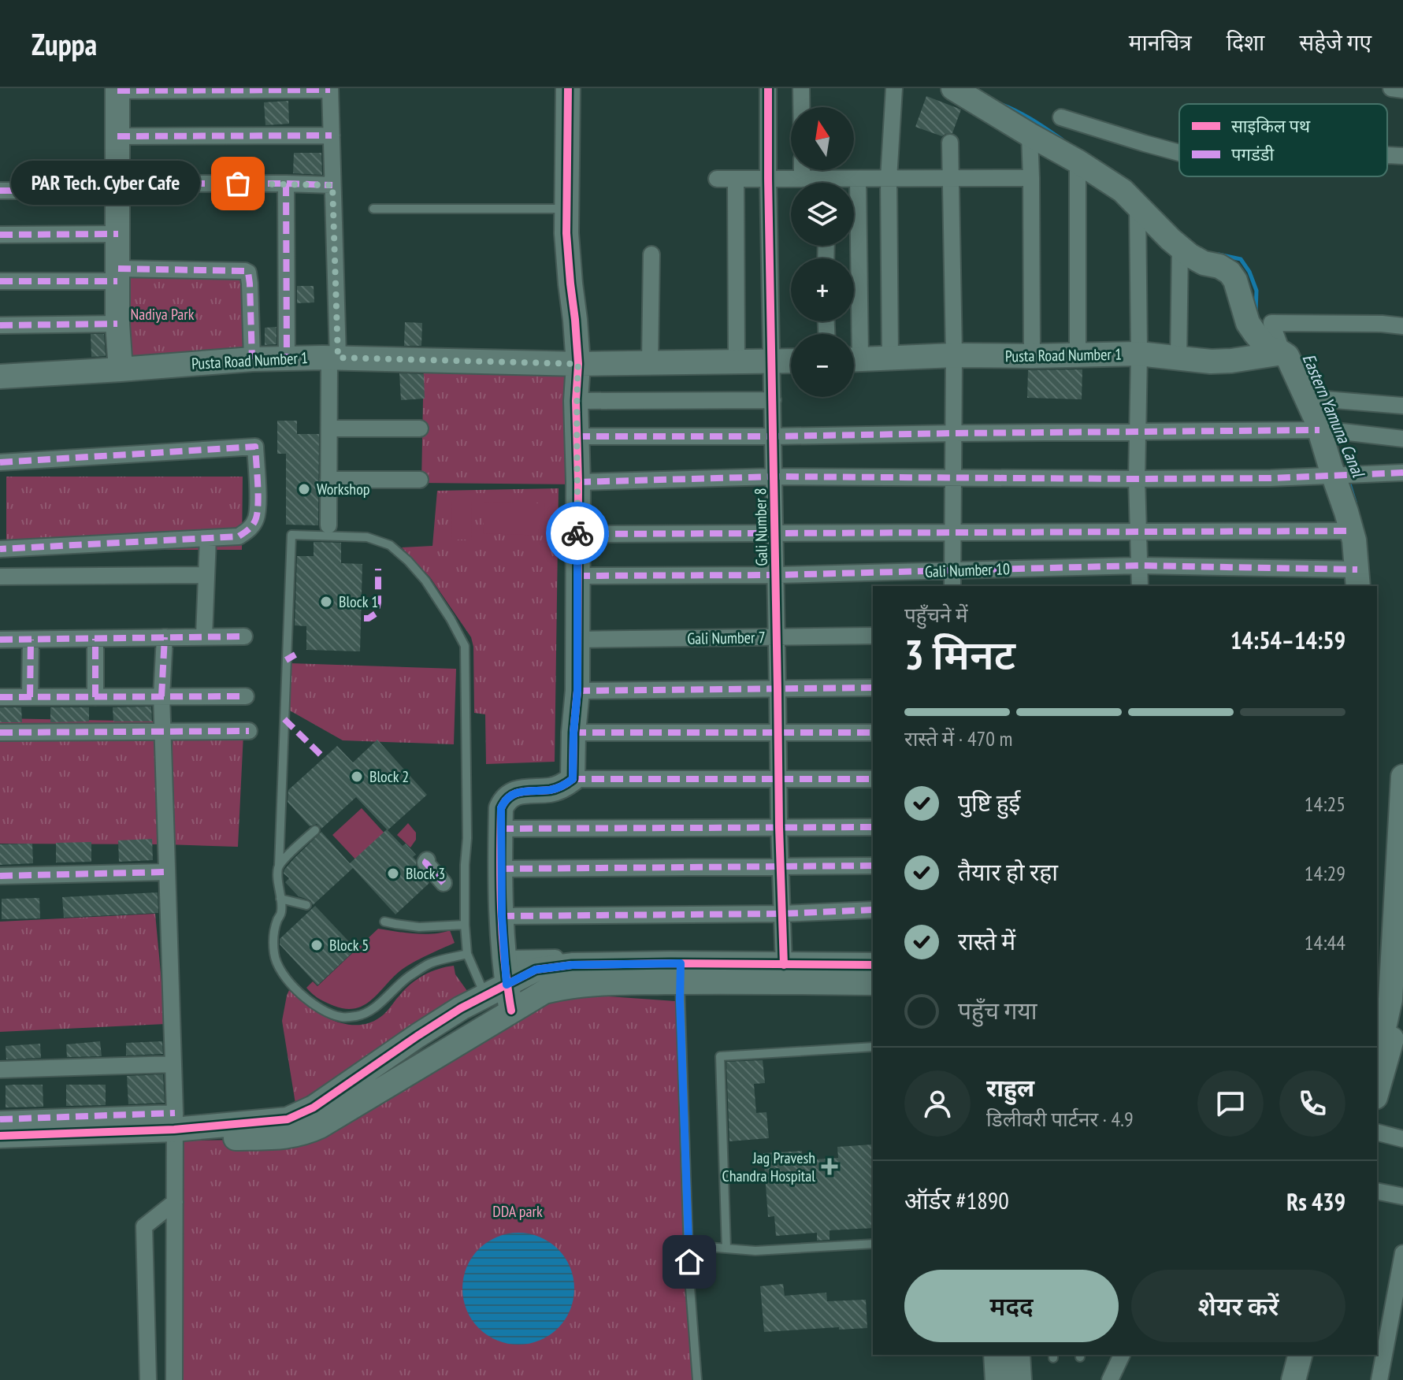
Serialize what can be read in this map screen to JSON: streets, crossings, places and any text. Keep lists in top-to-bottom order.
{
  "streets": {
    "street": [
      "Pusta Road Number 1",
      "Gali Number 8",
      "Gali Number 10",
      "Gali Number 7"
    ]
  },
  "crossings": [
    ["Pusta Road Number 1", "Gali Number 8"],
    ["Gali Number 8", "Gali Number 10"],
    ["Gali Number 8", "Gali Number 7"]
  ],
  "water": ["Eastern Yamuna Canal"],
  "parks": ["Nadiya Park", "DDA park"],
  "places": {
    "other": [
      "PAR Tech. Cyber Cafe",
      "Workshop",
      "Block 1",
      "Block 2",
      "Block 3",
      "Block 5"
    ],
    "health": ["Jag Pravesh Chandra Hospital"]
  },
  "legend": ["साइकिल पथ", "पगडंडी"],
  "north": "top",
  "page": {
    "header": "Zuppa",
    "nav": ["मानचित्र", "दिशा", "सहेजे गए"],
    "map_buttons": ["+", "−"],
    "bubble": "PAR Tech. Cyber Cafe",
    "heading": ["3 मिनट", "पहुँचने में", "14:54–14:59"],
    "panel": [
      "राहुल",
      "डिलीवरी पार्टनर · 4.9",
      "ऑर्डर #1890",
      "Rs 439"
    ],
    "bar": "रास्ते में · 470 m",
    "list": [
      ["पुष्टि हुई", "14:25"],
      ["तैयार हो रहा", "14:29"],
      ["रास्ते में", "14:44"],
      "पहुँच गया"
    ],
    "buttons": ["मदद", "शेयर करें"]
  }
}
